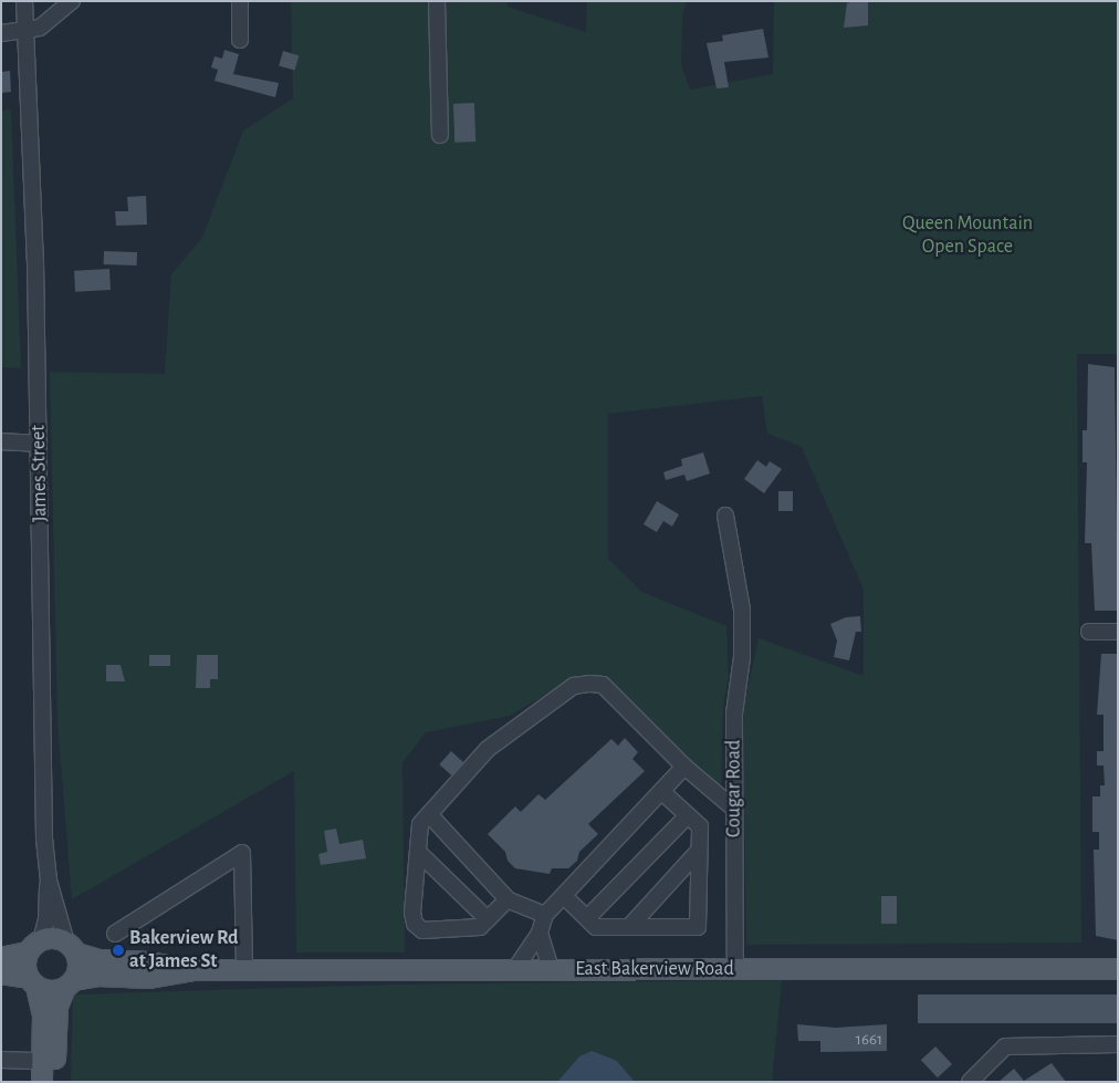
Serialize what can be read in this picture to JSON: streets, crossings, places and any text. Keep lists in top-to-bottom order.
{
  "streets": {
    "main road": ["East Bakerview Road"],
    "street": ["James Street", "Cougar Road"]
  },
  "crossings": [
    ["James Street", "East Bakerview Road"],
    ["Cougar Road", "East Bakerview Road"]
  ],
  "parks": ["Queen Mountain Open Space"],
  "places": ["Bakerview Rd at James St"],
  "house_numbers": ["1661"]
}
